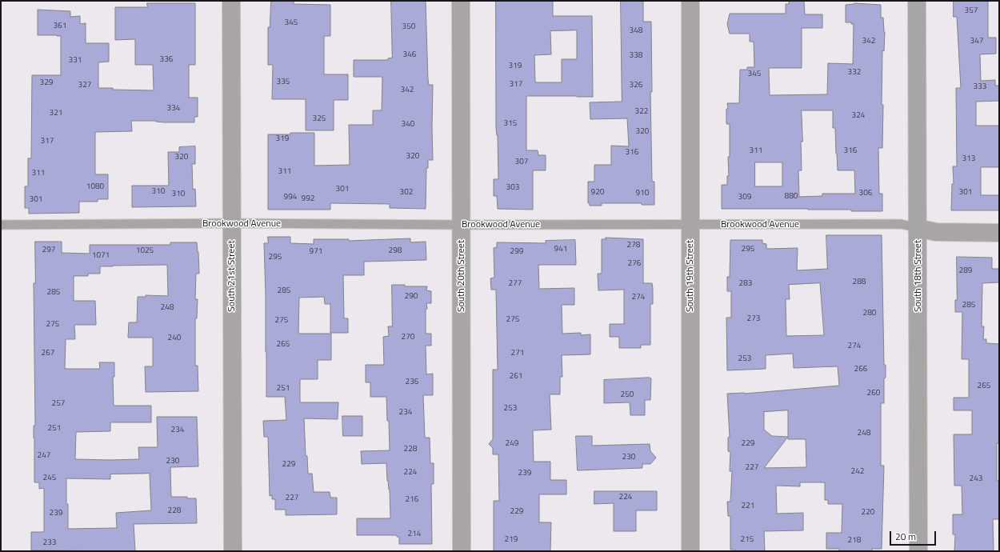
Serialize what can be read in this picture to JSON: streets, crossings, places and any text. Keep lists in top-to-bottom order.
{
  "streets": {
    "street": [
      "Brookwood Avenue",
      "South 21st Street",
      "South 20th Street",
      "South 19th Street",
      "South 18th Street"
    ]
  },
  "crossings": [
    ["Brookwood Avenue", "South 21st Street"],
    ["Brookwood Avenue", "South 20th Street"],
    ["Brookwood Avenue", "South 19th Street"],
    ["Brookwood Avenue", "South 18th Street"]
  ],
  "house_numbers": [
    "357",
    "345",
    "361",
    "350",
    "348",
    "342",
    "347",
    "346",
    "338",
    "336",
    "331",
    "319",
    "332",
    "345",
    "335",
    "329",
    "317",
    "327",
    "326",
    "333",
    "342",
    "334",
    "322",
    "321",
    "324",
    "325",
    "315",
    "340",
    "320",
    "319",
    "317",
    "311",
    "316",
    "316",
    "320",
    "320",
    "313",
    "307",
    "311",
    "311",
    "1080",
    "303",
    "301",
    "310",
    "302",
    "920",
    "301",
    "910",
    "306",
    "310",
    "880",
    "994",
    "309",
    "992",
    "301",
    "278",
    "941",
    "295",
    "297",
    "1025",
    "298",
    "971",
    "299",
    "1071",
    "295",
    "276",
    "289",
    "288",
    "277",
    "283",
    "285",
    "285",
    "290",
    "274",
    "285",
    "248",
    "280",
    "273",
    "275",
    "275",
    "275",
    "270",
    "240",
    "265",
    "274",
    "267",
    "271",
    "253",
    "266",
    "261",
    "236",
    "265",
    "251",
    "260",
    "250",
    "257",
    "253",
    "234",
    "251",
    "234",
    "248",
    "249",
    "229",
    "228",
    "247",
    "230",
    "230",
    "229",
    "227",
    "242",
    "224",
    "239",
    "245",
    "243",
    "224",
    "227",
    "216",
    "221",
    "228",
    "229",
    "220",
    "239",
    "214",
    "219",
    "215",
    "218",
    "233"
  ],
  "scale_bar": "20 m"
}
